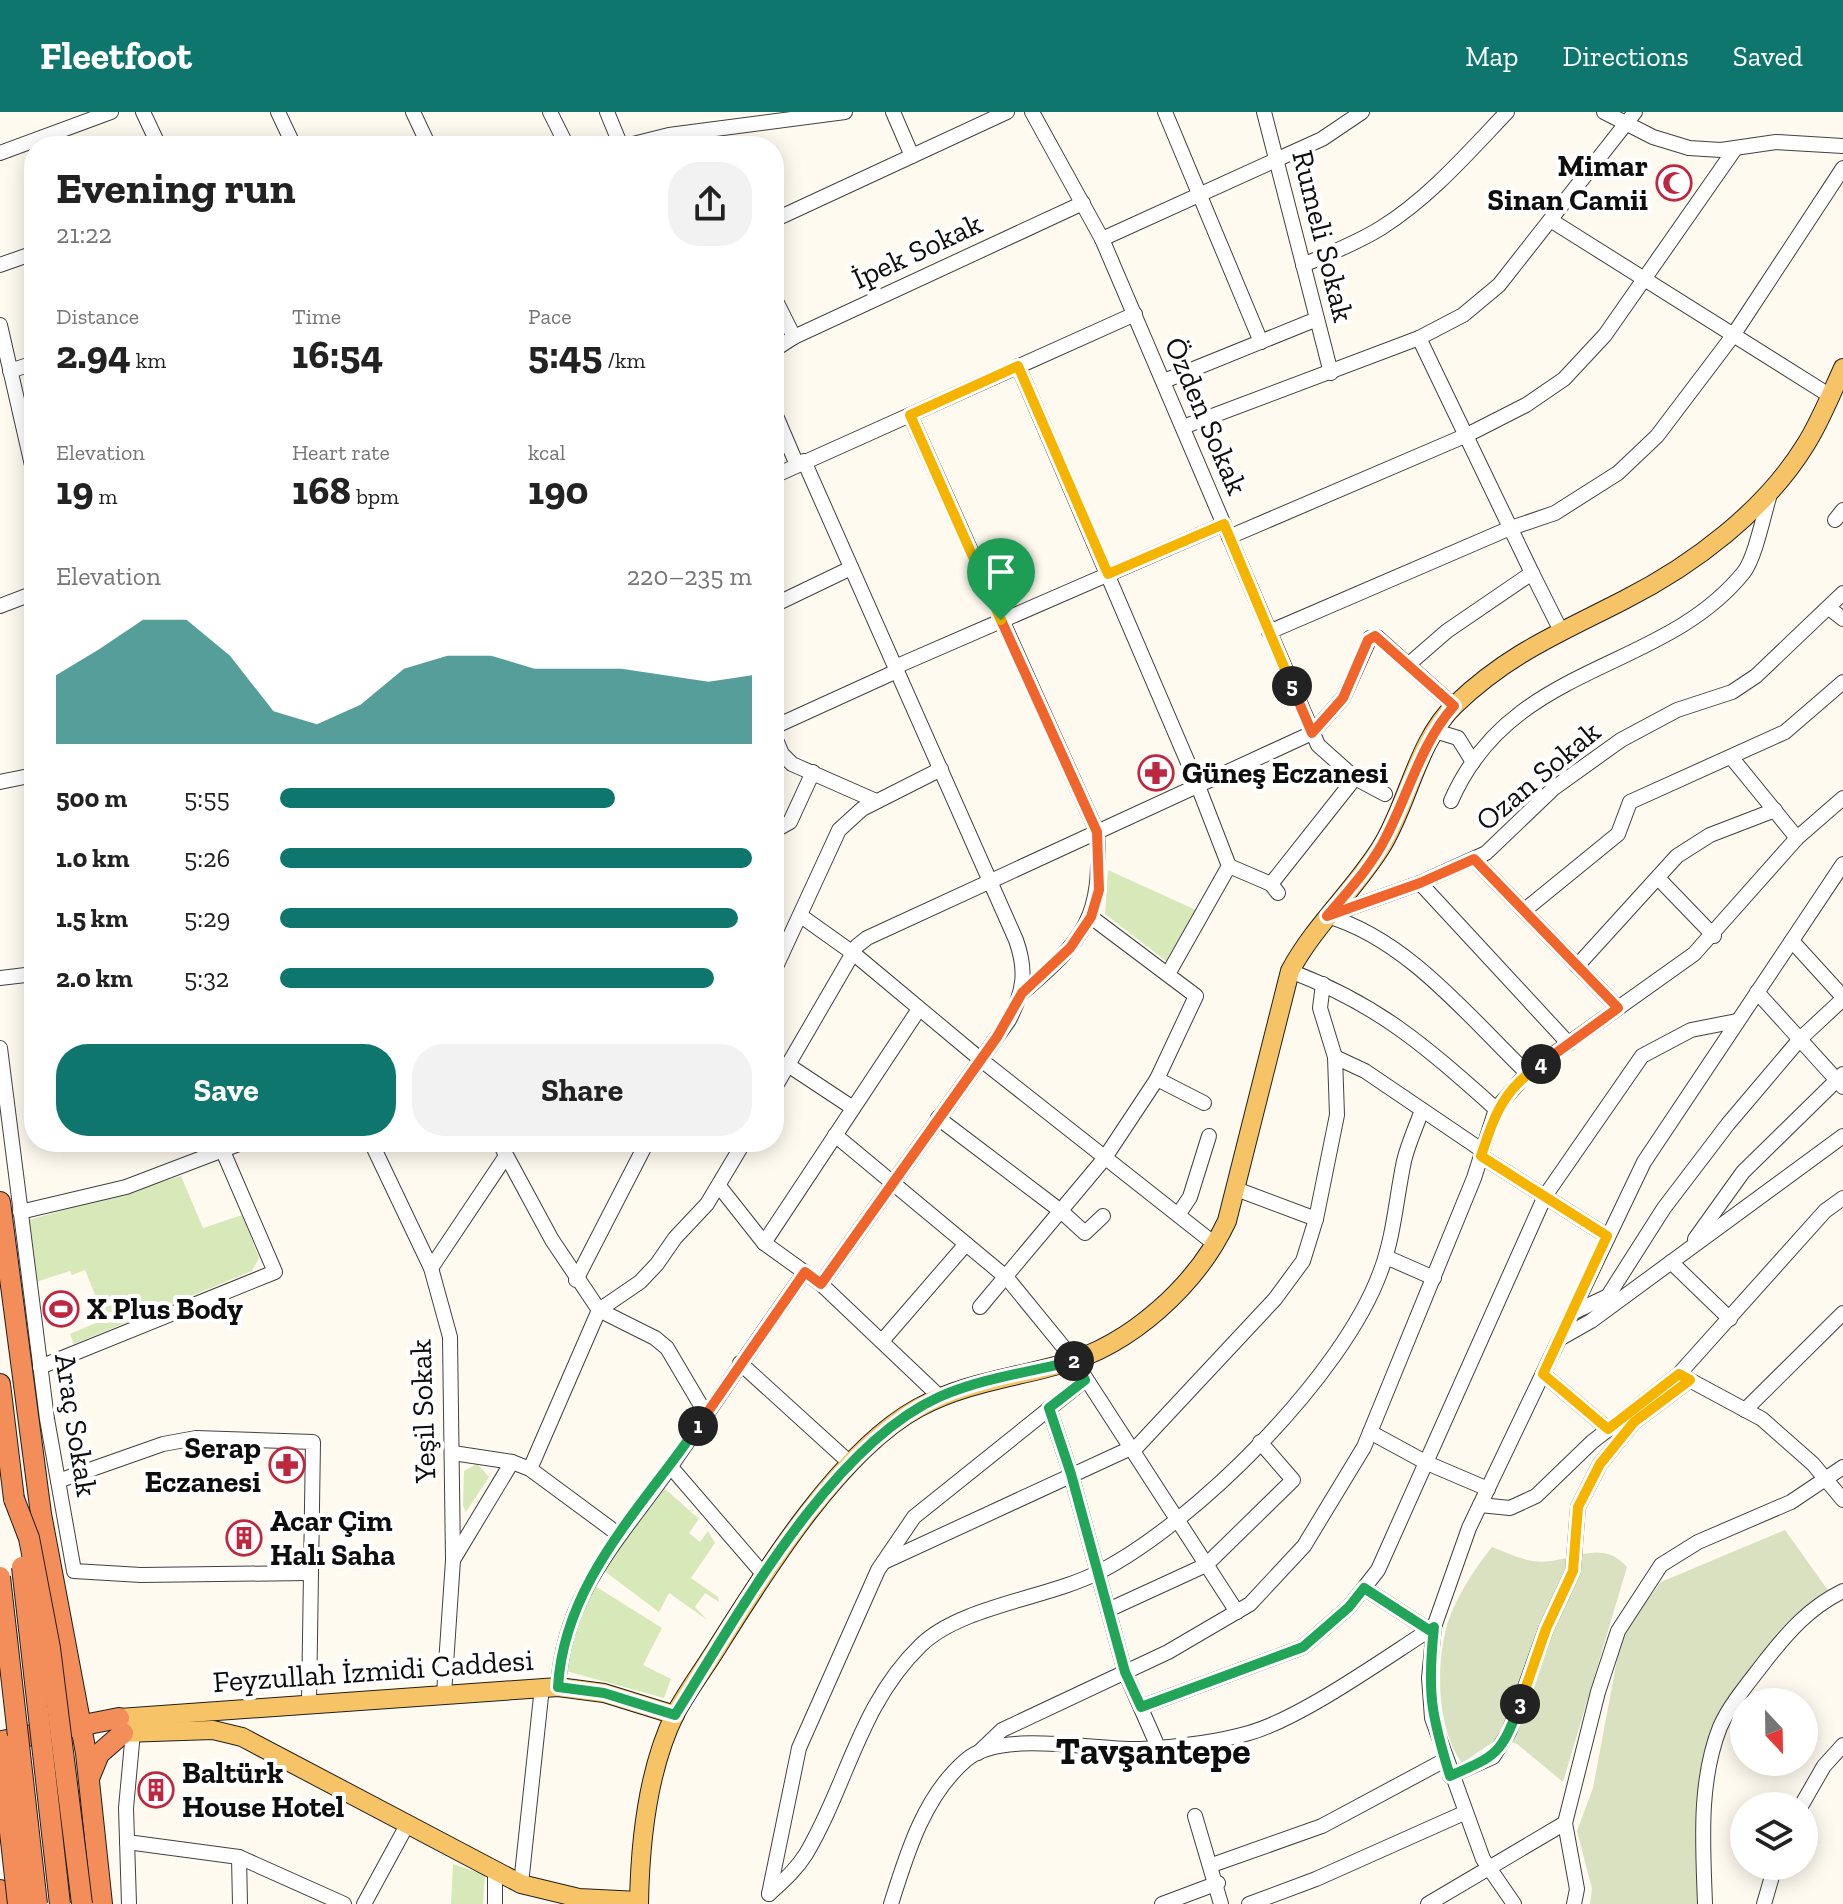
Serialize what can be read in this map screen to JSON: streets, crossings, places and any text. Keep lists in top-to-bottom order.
{
  "streets": {
    "main road": ["Feyzullah İzmidi Caddesi"],
    "street": [
      "Rumeli Sokak",
      "İpek Sokak",
      "Özden Sokak",
      "Ozan Sokak",
      "Yeşil Sokak",
      "Araç Sokak"
    ]
  },
  "crossings": [
    ["İpek Sokak", "Özden Sokak"],
    ["Yeşil Sokak", "Feyzullah İzmidi Caddesi"]
  ],
  "districts": ["Tavşantepe"],
  "places": {
    "mosque": ["Mimar Sinan Camii"],
    "pharmacy": ["Güneş Eczanesi", "Serap Eczanesi"],
    "sports": ["X Plus Body"],
    "building": ["Acar Çim Halı Saha", "Baltürk House Hotel"]
  },
  "north": "bottom",
  "page": {
    "header": "Fleetfoot",
    "nav": ["Map", "Directions", "Saved"],
    "heading": ["Evening run", "21:22"],
    "stats": [
      ["Distance", "2.94 km"],
      ["Time", "16:54"],
      ["Pace", "5:45 /km"],
      ["Elevation", "19 m"],
      ["Heart rate", "168 bpm"],
      ["kcal", "190"]
    ],
    "chart": ["Elevation", "220–235 m"],
    "pins": [
      "5",
      "4",
      "2",
      "1",
      "3"
    ],
    "list": [
      {
        "name": "500 m",
        "note": "5:55"
      },
      {
        "name": "1.0 km",
        "note": "5:26"
      },
      {
        "name": "1.5 km",
        "note": "5:29"
      },
      {
        "name": "2.0 km",
        "note": "5:32"
      }
    ],
    "buttons": ["Save", "Share"]
  }
}
